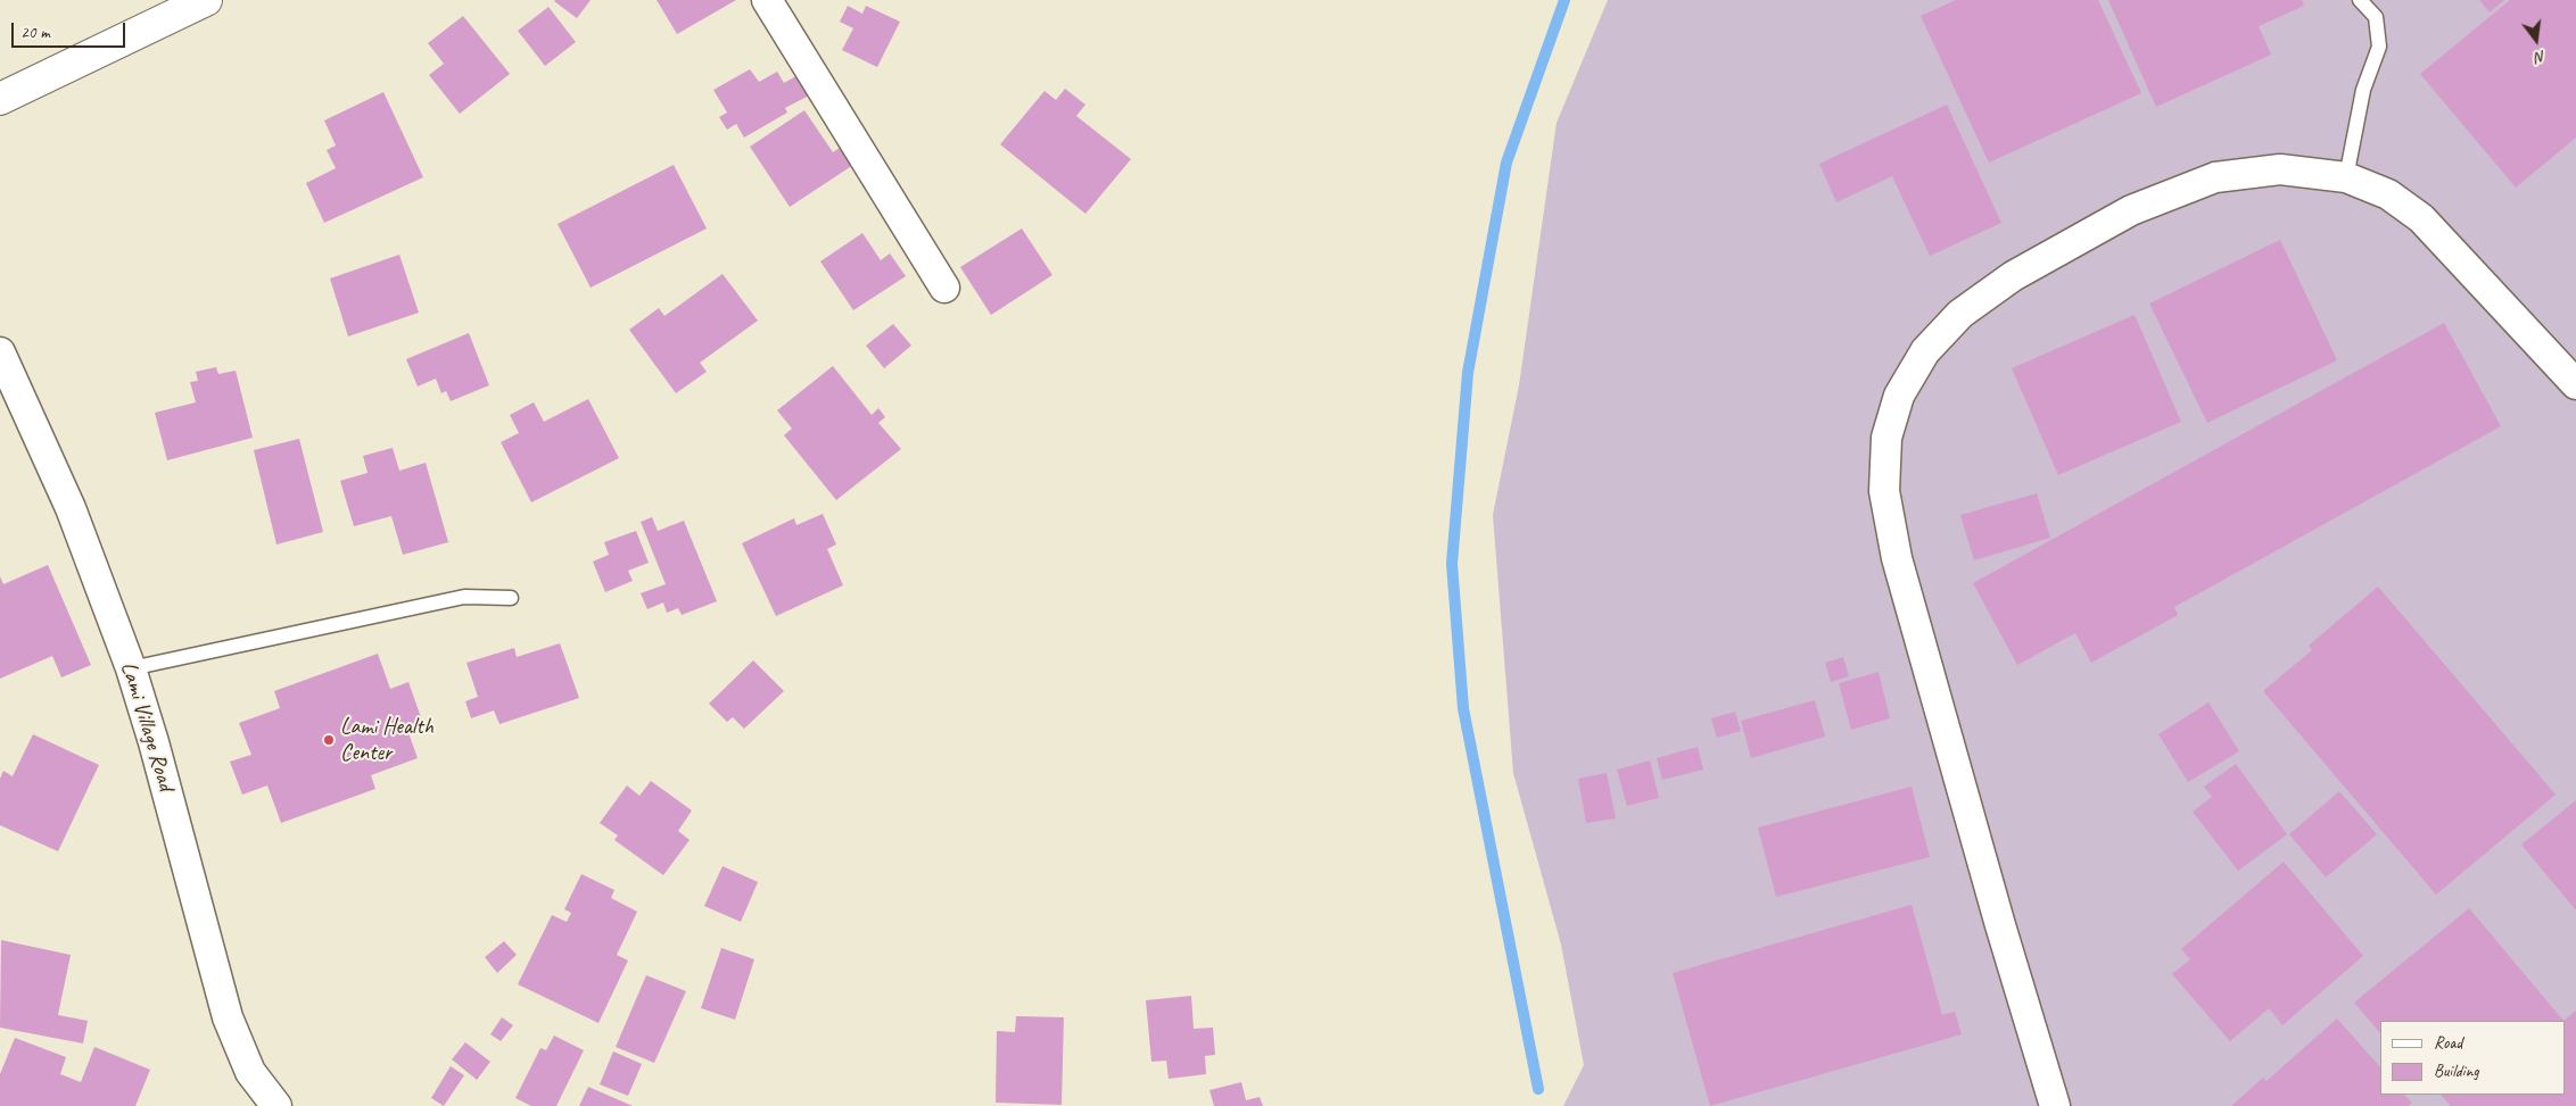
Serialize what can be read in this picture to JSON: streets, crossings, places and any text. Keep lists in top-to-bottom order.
{
  "streets": {
    "street": ["Lami Village Road"]
  },
  "places": ["Lami Health Center"],
  "legend": ["Road", "Building"],
  "scale_bar": "20 m",
  "north": "bottom"
}
